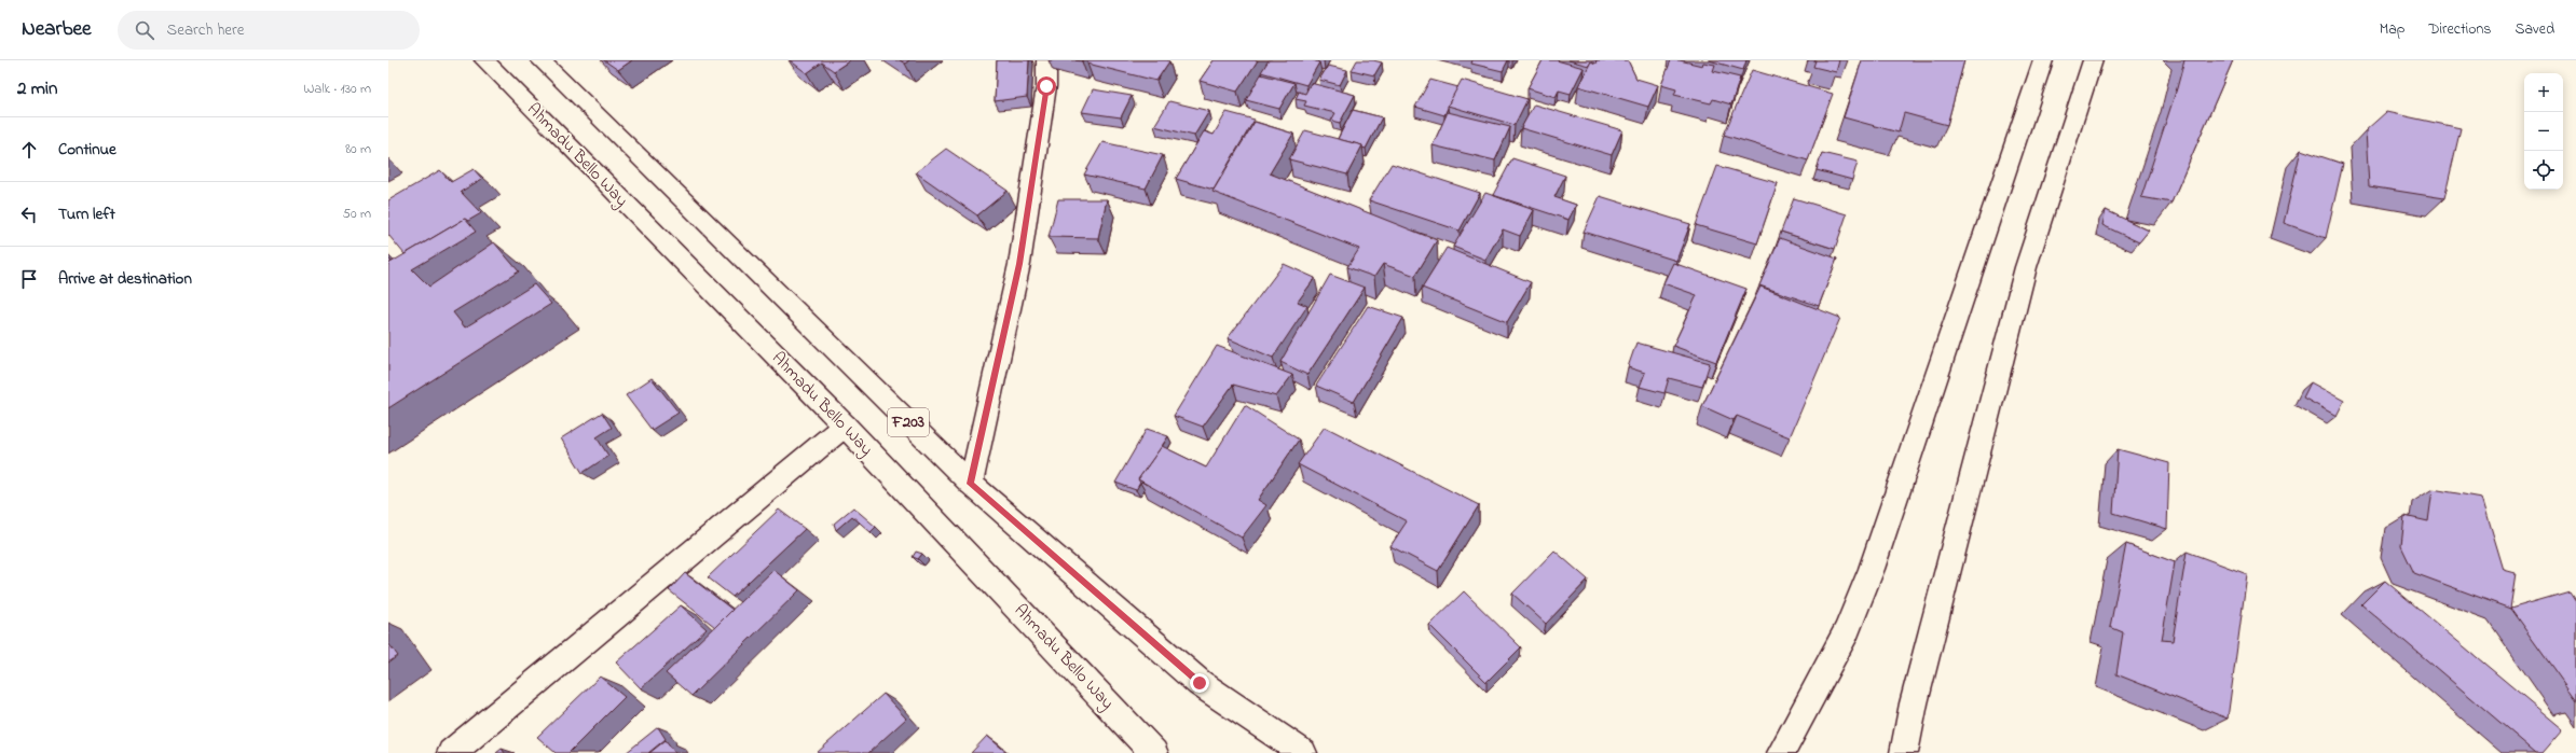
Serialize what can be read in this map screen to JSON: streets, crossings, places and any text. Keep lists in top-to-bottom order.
{
  "streets": {
    "main road": ["Ahmadu Bello Way", "F203"]
  },
  "page": {
    "header": "Nearbee",
    "search": "Search here",
    "nav": ["Map", "Directions", "Saved"],
    "heading": ["2 min", "Walk · 130 m"],
    "map_buttons": ["+", "−"],
    "list": [
      ["Continue", "80 m"],
      ["Turn left", "50 m"],
      "Arrive at destination"
    ]
  }
}
